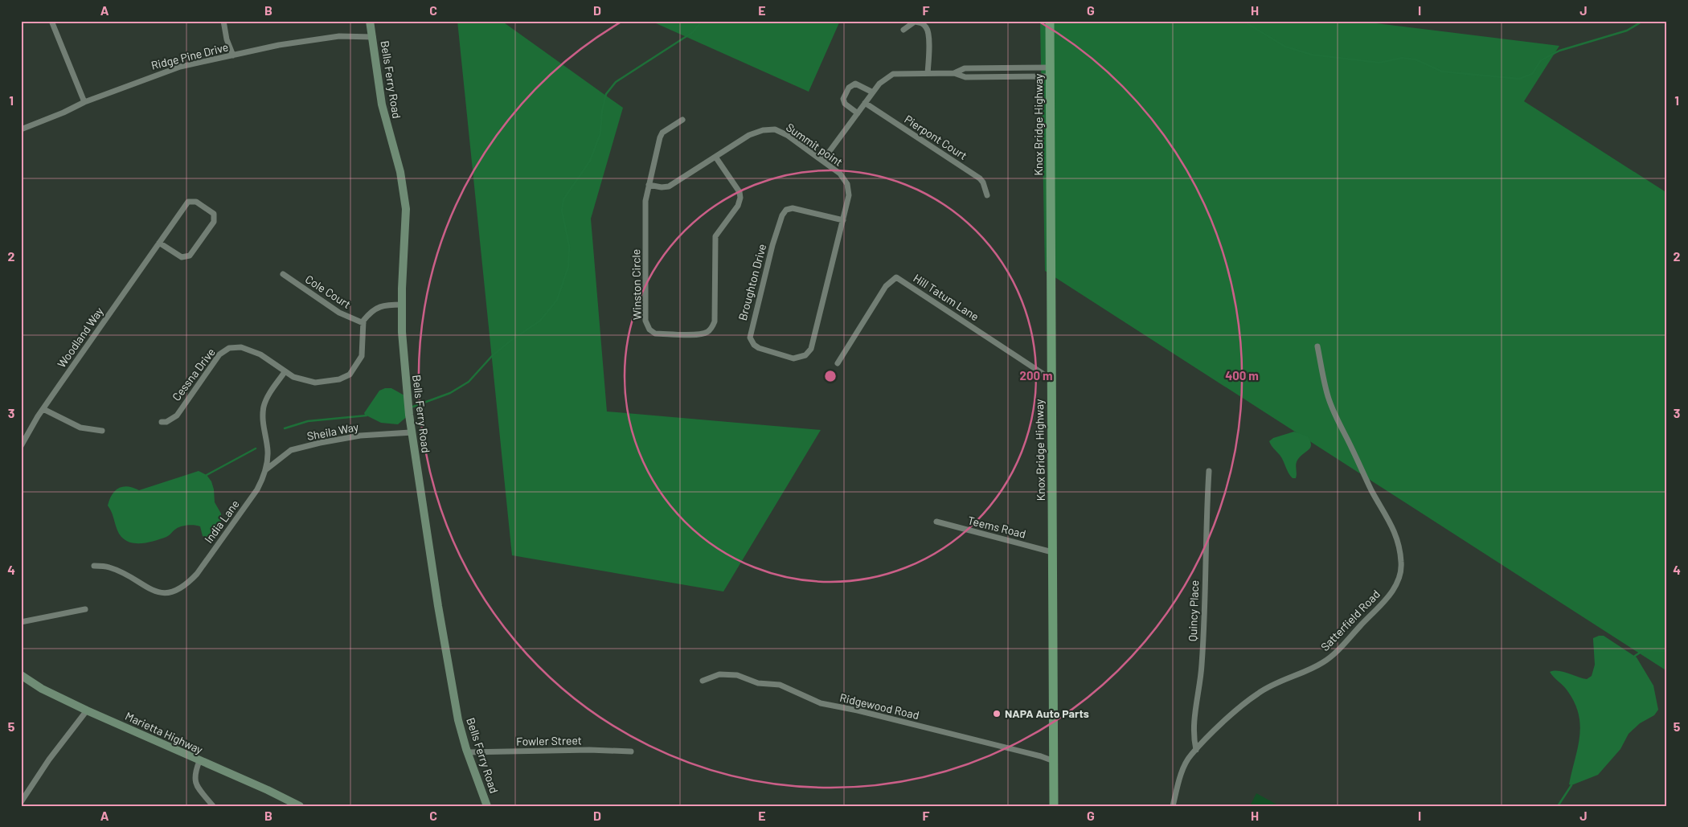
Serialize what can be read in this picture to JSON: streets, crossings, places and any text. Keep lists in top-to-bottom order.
{
  "streets": {
    "main road": ["Bells Ferry Road", "Knox Bridge Highway", "Marietta Highway"],
    "street": [
      "Ridge Pine Drive",
      "Pierpont Court",
      "Summit point",
      "Broughton Drive",
      "Winston Circle",
      "Cole Court",
      "Hill Tatum Lane",
      "Woodland Way",
      "Cessna Drive",
      "Sheila Way",
      "India Lane",
      "Teems Road",
      "Quincy Place",
      "Satterfield Road",
      "Ridgewood Road",
      "Fowler Street"
    ]
  },
  "crossings": [
    ["Ridge Pine Drive", "Bells Ferry Road"],
    ["Bells Ferry Road", "Sheila Way"],
    ["Bells Ferry Road", "Fowler Street"],
    ["Knox Bridge Highway", "Hill Tatum Lane"],
    ["Knox Bridge Highway", "Teems Road"],
    ["Knox Bridge Highway", "Ridgewood Road"],
    ["Summit point", "Broughton Drive"],
    ["Summit point", "Winston Circle"],
    ["Cole Court", "Cessna Drive"],
    ["Cessna Drive", "India Lane"],
    ["Sheila Way", "India Lane"],
    ["Quincy Place", "Satterfield Road"]
  ],
  "places": ["NAPA Auto Parts"],
  "grid": {
    "columns": [
      "A",
      "B",
      "C",
      "D",
      "E",
      "F",
      "G",
      "H",
      "I",
      "J"
    ],
    "rows": [
      "1",
      "2",
      "3",
      "4",
      "5"
    ]
  },
  "rings": ["200 m", "400 m"]
}
